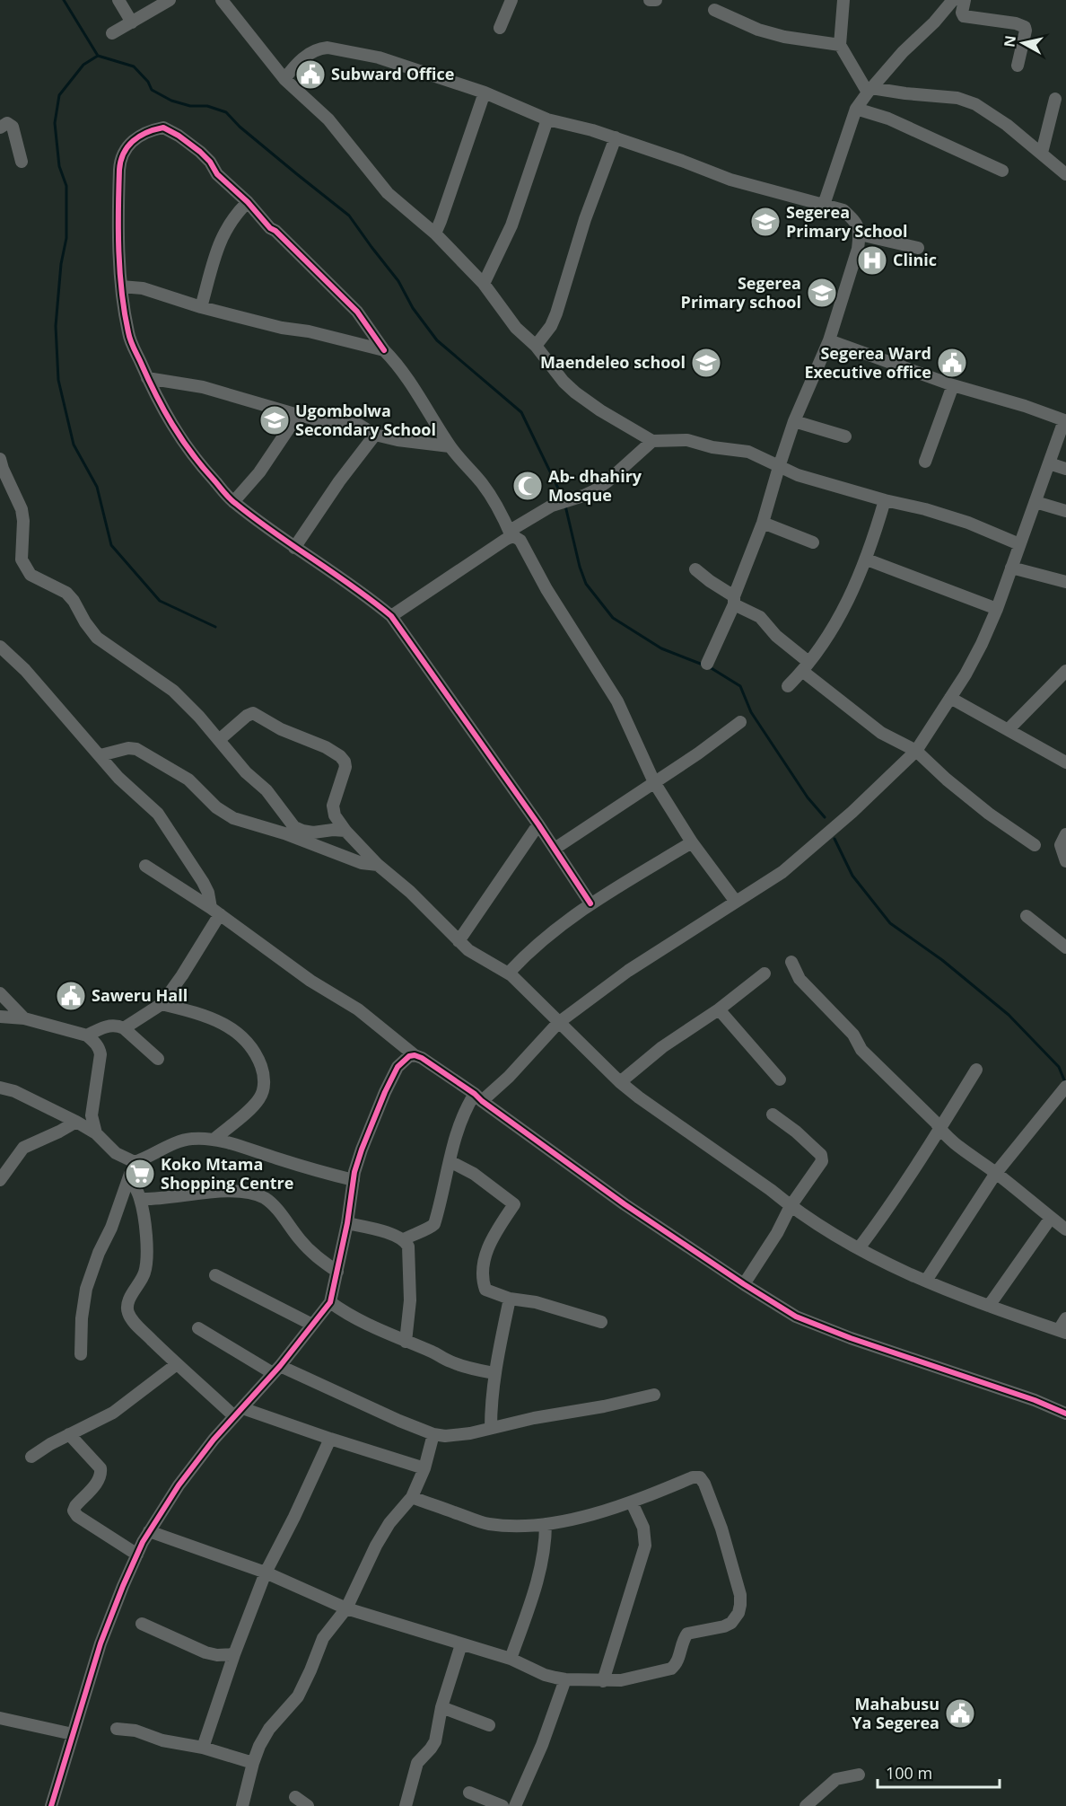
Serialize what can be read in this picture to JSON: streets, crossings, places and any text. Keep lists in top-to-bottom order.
{
  "places": {
    "public building": [
      "Subward Office",
      "Segerea Ward Executive office",
      "Saweru Hall",
      "Mahabusu Ya Segerea"
    ],
    "school or university": [
      "Segerea Primary School",
      "Segerea Primary school",
      "Maendeleo school",
      "Ugombolwa Secondary School"
    ],
    "hospital": ["Clinic"],
    "mosque": ["Ab- dhahiry Mosque"],
    "supermarket": ["Koko Mtama Shopping Centre"]
  },
  "scale_bar": "100 m",
  "north": "left"
}
